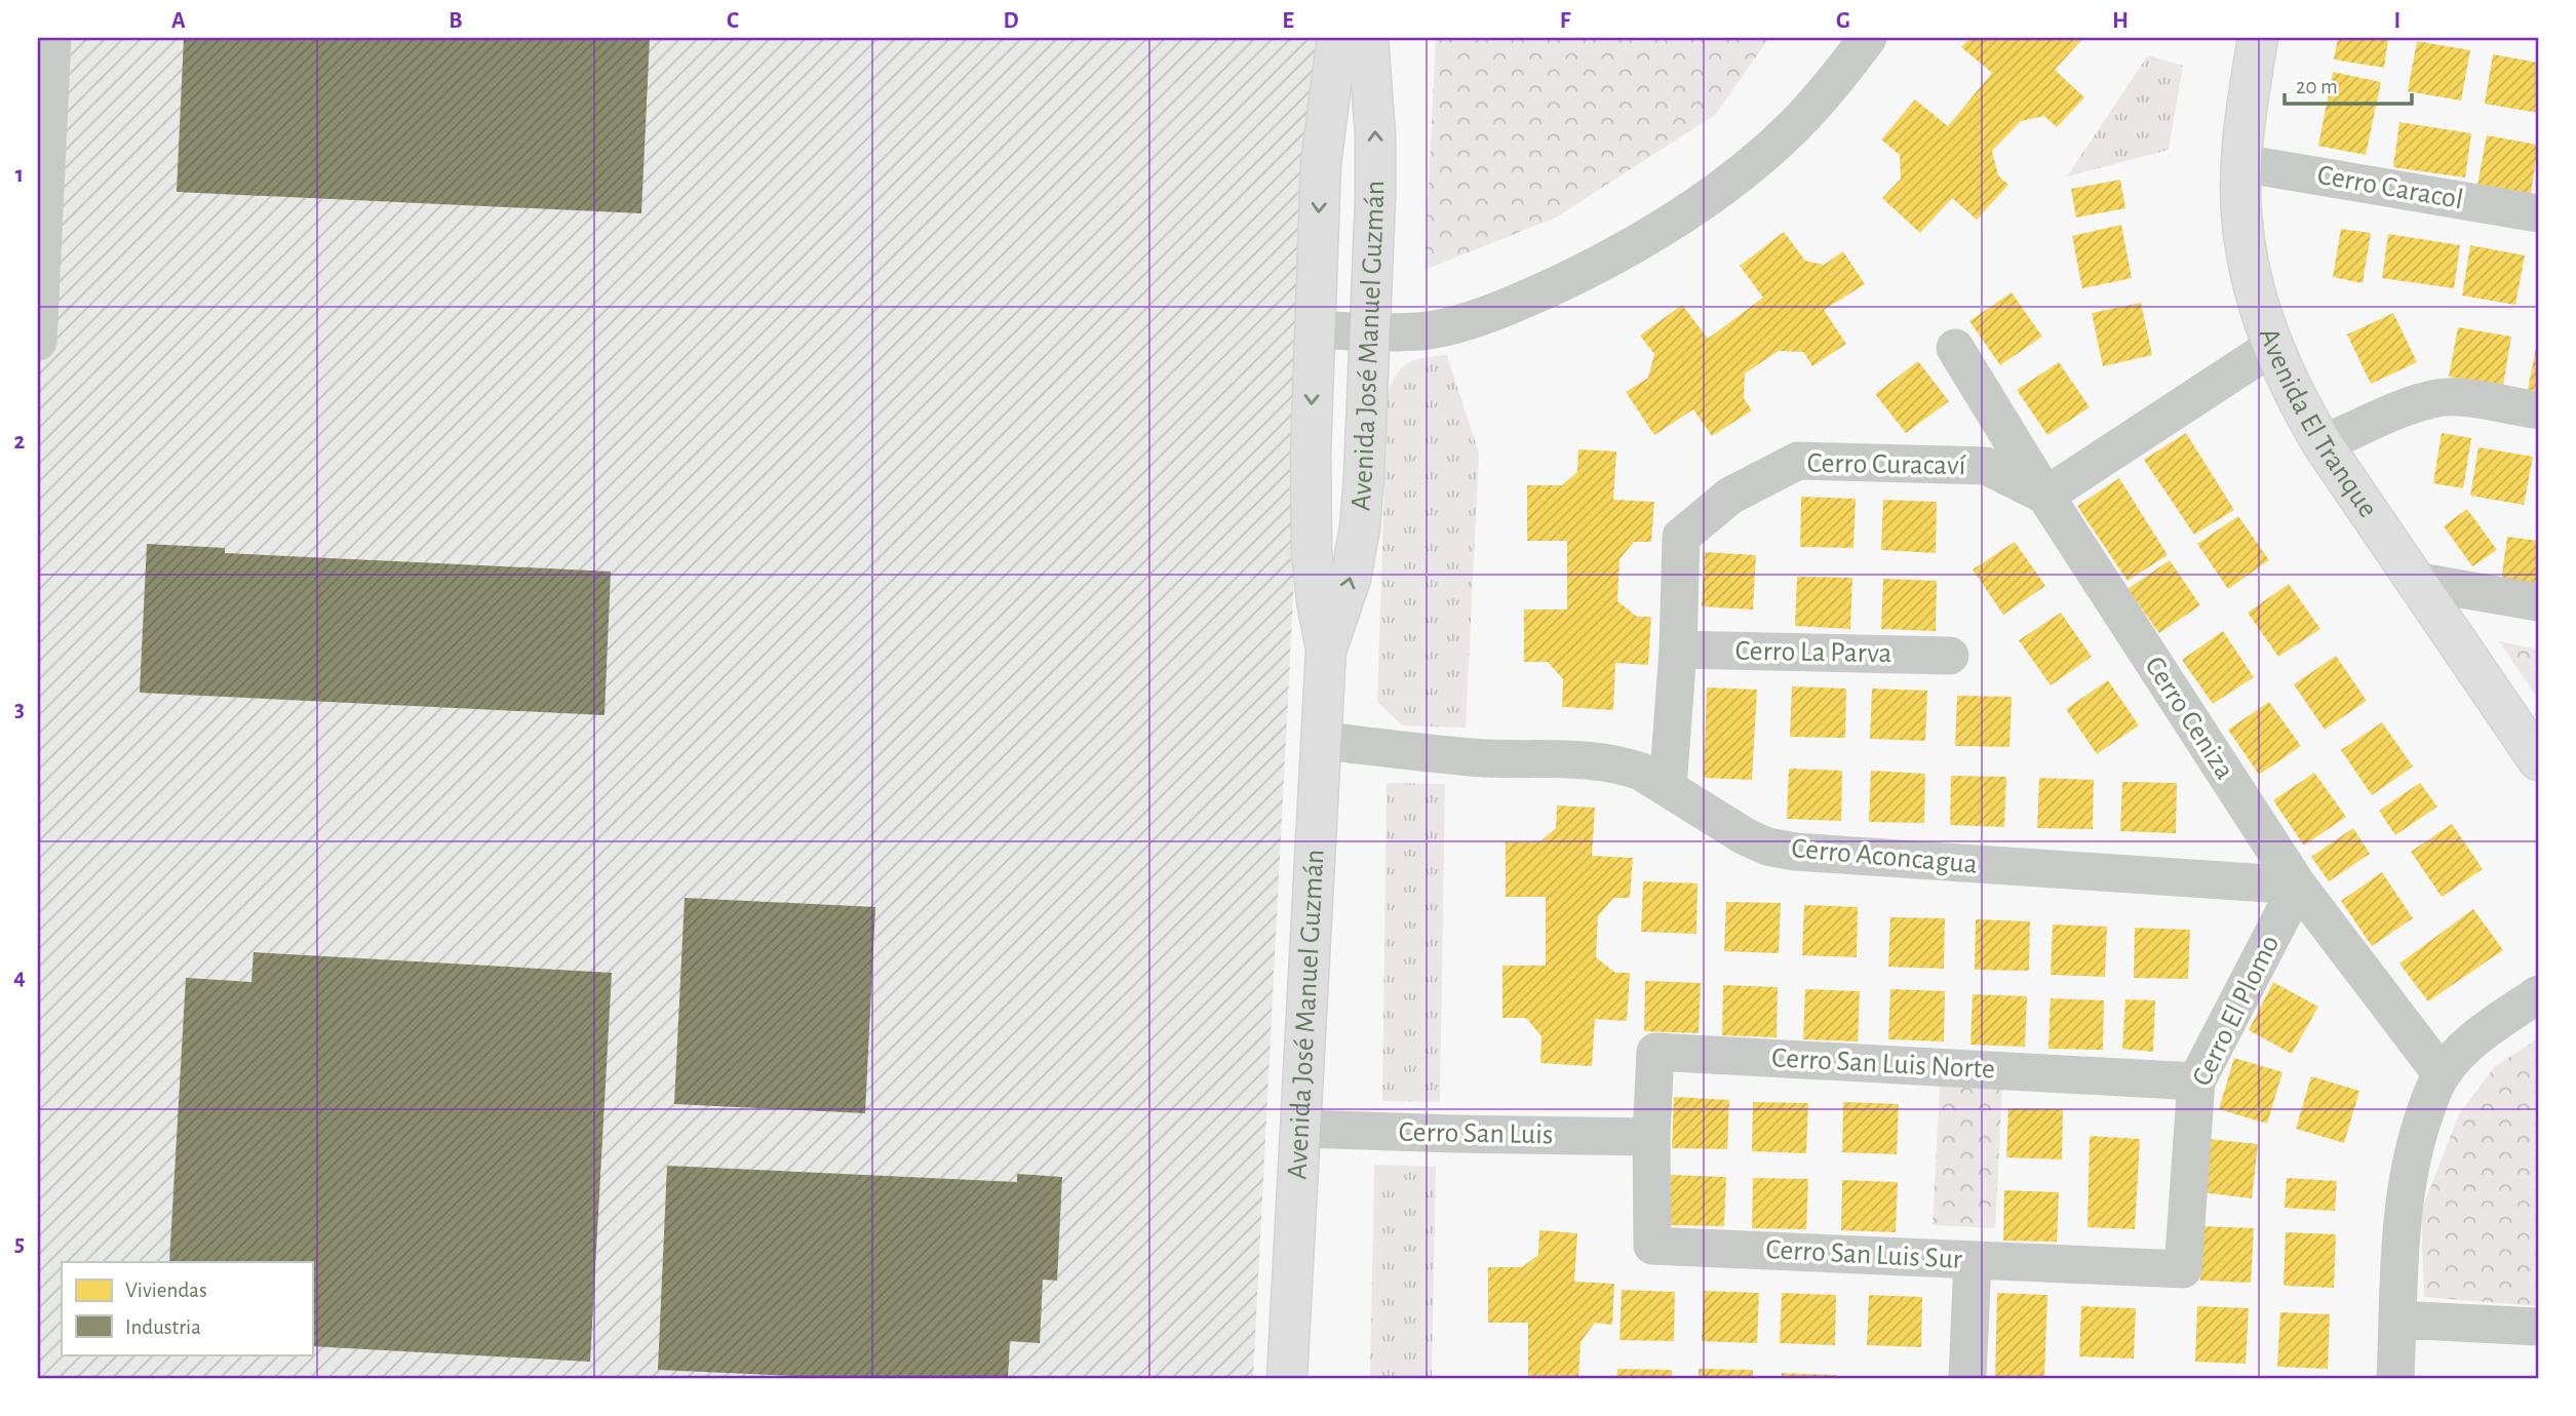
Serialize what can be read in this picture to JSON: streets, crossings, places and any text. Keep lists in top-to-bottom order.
{
  "streets": {
    "street": [
      "Cerro Caracol",
      "Avenida José Manuel Guzmán",
      "Avenida El Tranque",
      "Cerro Curacaví",
      "Cerro La Parva",
      "Cerro Ceniza",
      "Cerro Aconcagua",
      "Cerro El Plomo",
      "Cerro San Luis Norte",
      "Cerro San Luis",
      "Cerro San Luis Sur"
    ]
  },
  "crossings": [
    ["Cerro Caracol", "Avenida El Tranque"],
    ["Avenida José Manuel Guzmán", "Cerro Aconcagua"],
    ["Avenida José Manuel Guzmán", "Cerro San Luis"],
    ["Cerro Curacaví", "Cerro La Parva"],
    ["Cerro Curacaví", "Cerro Ceniza"],
    ["Cerro Curacaví", "Cerro Aconcagua"],
    ["Cerro Ceniza", "Cerro Aconcagua"],
    ["Cerro Ceniza", "Cerro El Plomo"],
    ["Cerro Aconcagua", "Cerro El Plomo"],
    ["Cerro El Plomo", "Cerro San Luis Norte"],
    ["Cerro El Plomo", "Cerro San Luis Sur"],
    ["Cerro San Luis Norte", "Cerro San Luis"],
    ["Cerro San Luis Norte", "Cerro San Luis Sur"],
    ["Cerro San Luis", "Cerro San Luis Sur"]
  ],
  "legend": ["Viviendas", "Industria"],
  "scale_bar": "20 m",
  "grid": {
    "columns": [
      "A",
      "B",
      "C",
      "D",
      "E",
      "F",
      "G",
      "H",
      "I"
    ],
    "rows": [
      "1",
      "2",
      "3",
      "4",
      "5"
    ]
  }
}
